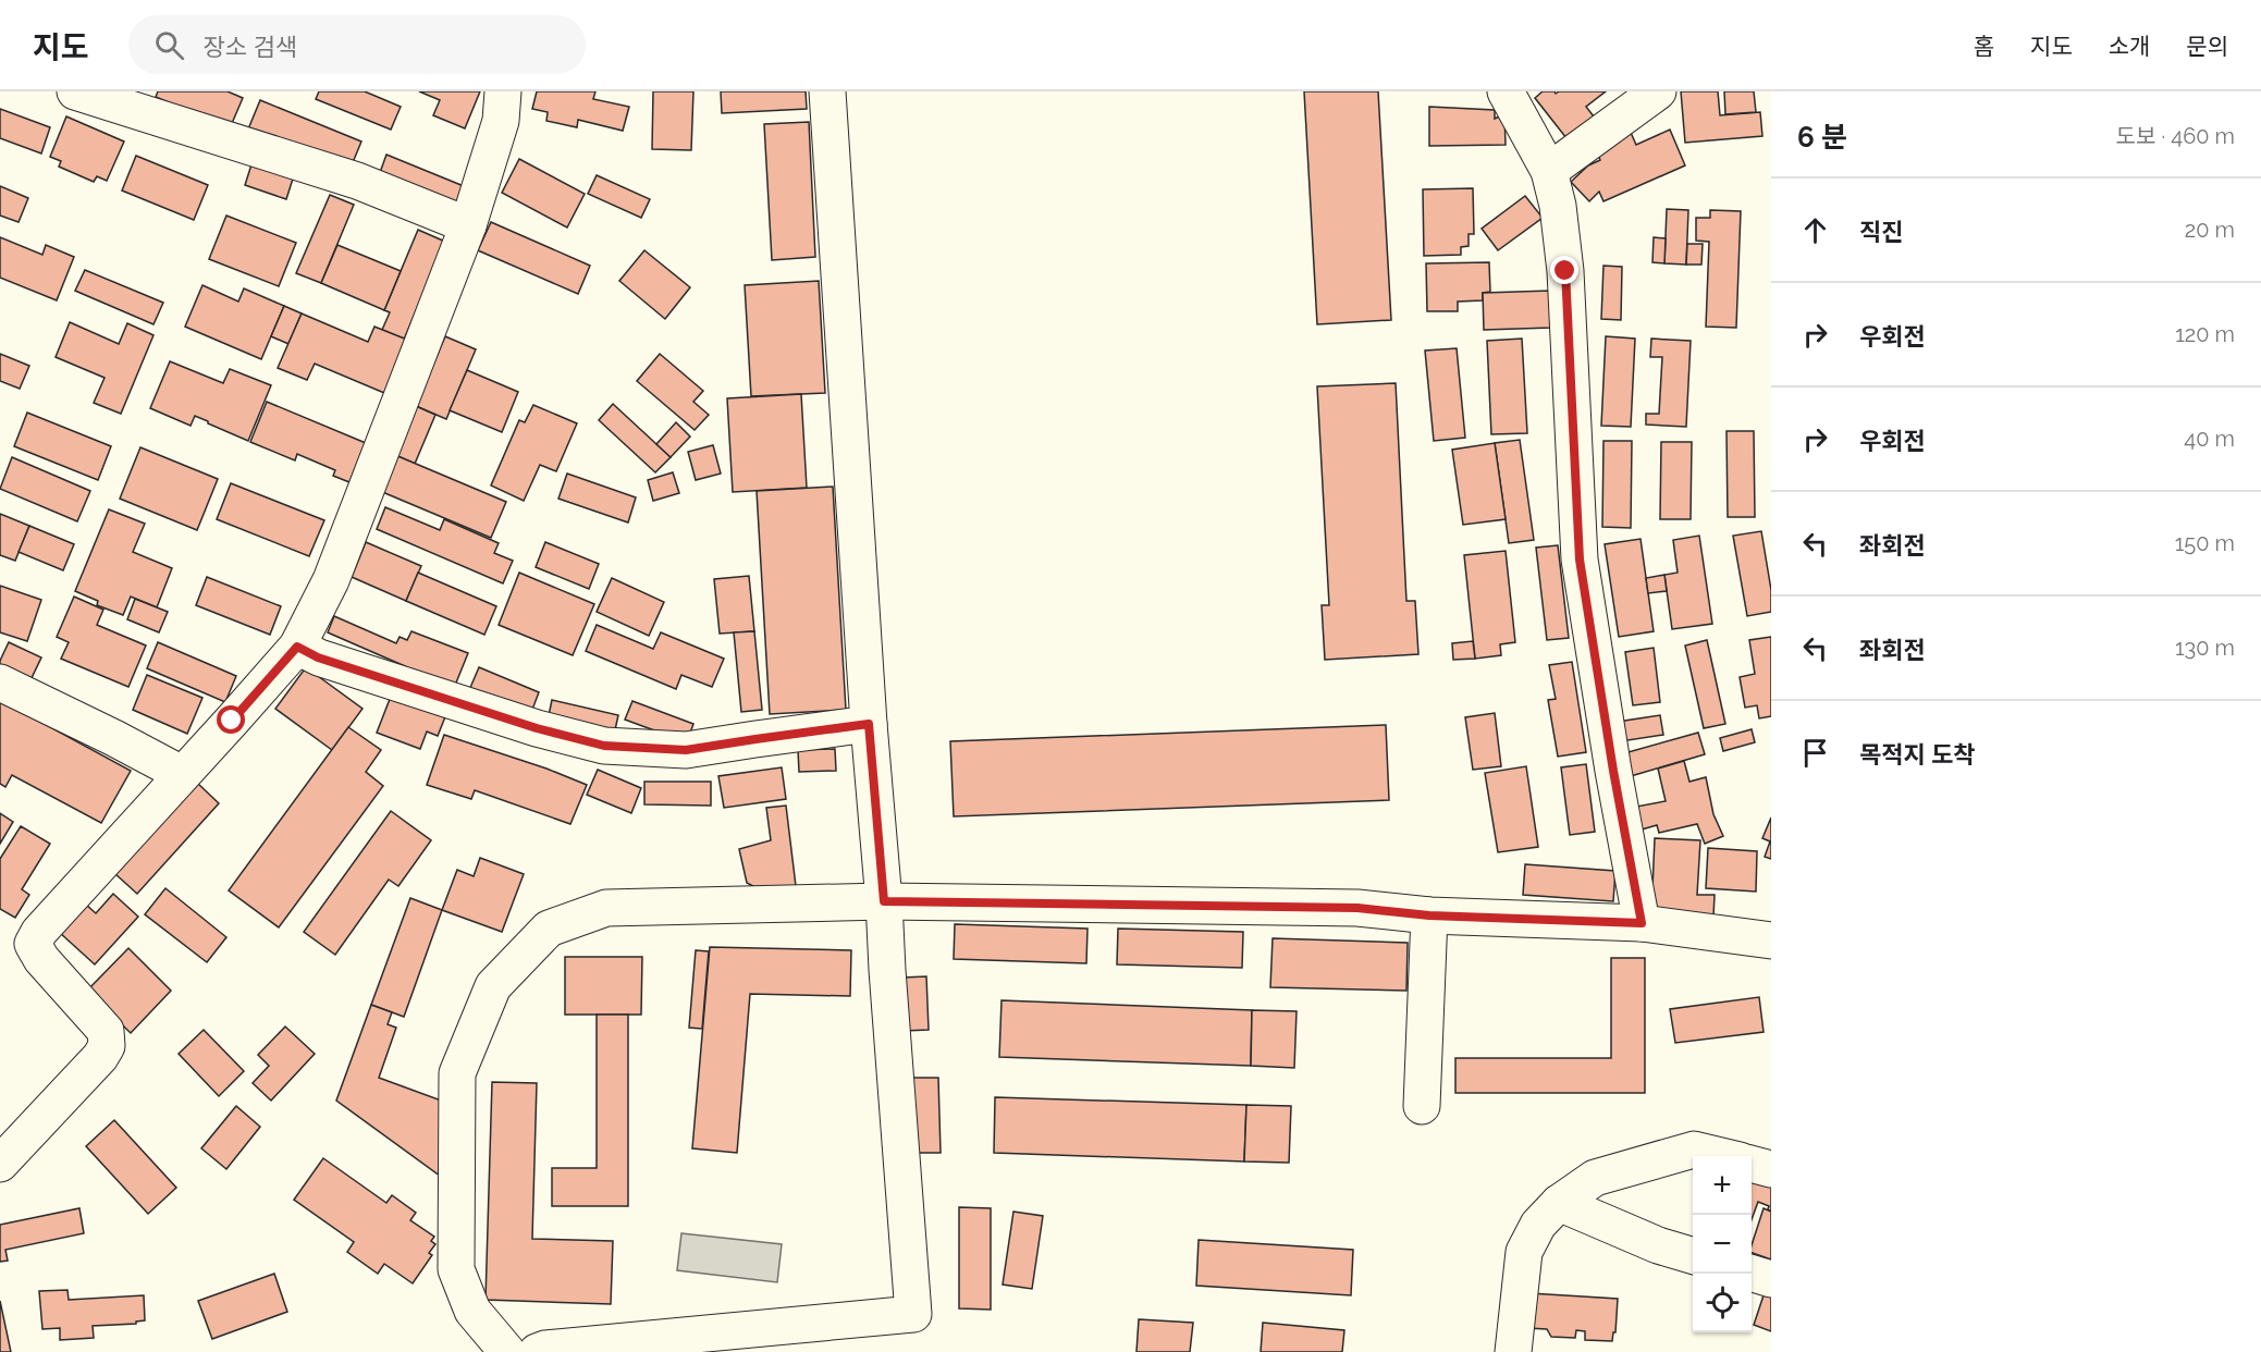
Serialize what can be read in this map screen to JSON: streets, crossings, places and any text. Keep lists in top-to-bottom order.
{
  "page": {
    "header": "지도",
    "search": "장소 검색",
    "nav": [
      "홈",
      "지도",
      "소개",
      "문의"
    ],
    "heading": ["6 분", "도보 · 460 m"],
    "list": [
      ["직진", "20 m"],
      ["우회전", "120 m"],
      ["우회전", "40 m"],
      ["좌회전", "150 m"],
      ["좌회전", "130 m"],
      "목적지 도착"
    ],
    "map_buttons": ["+", "−"]
  }
}
